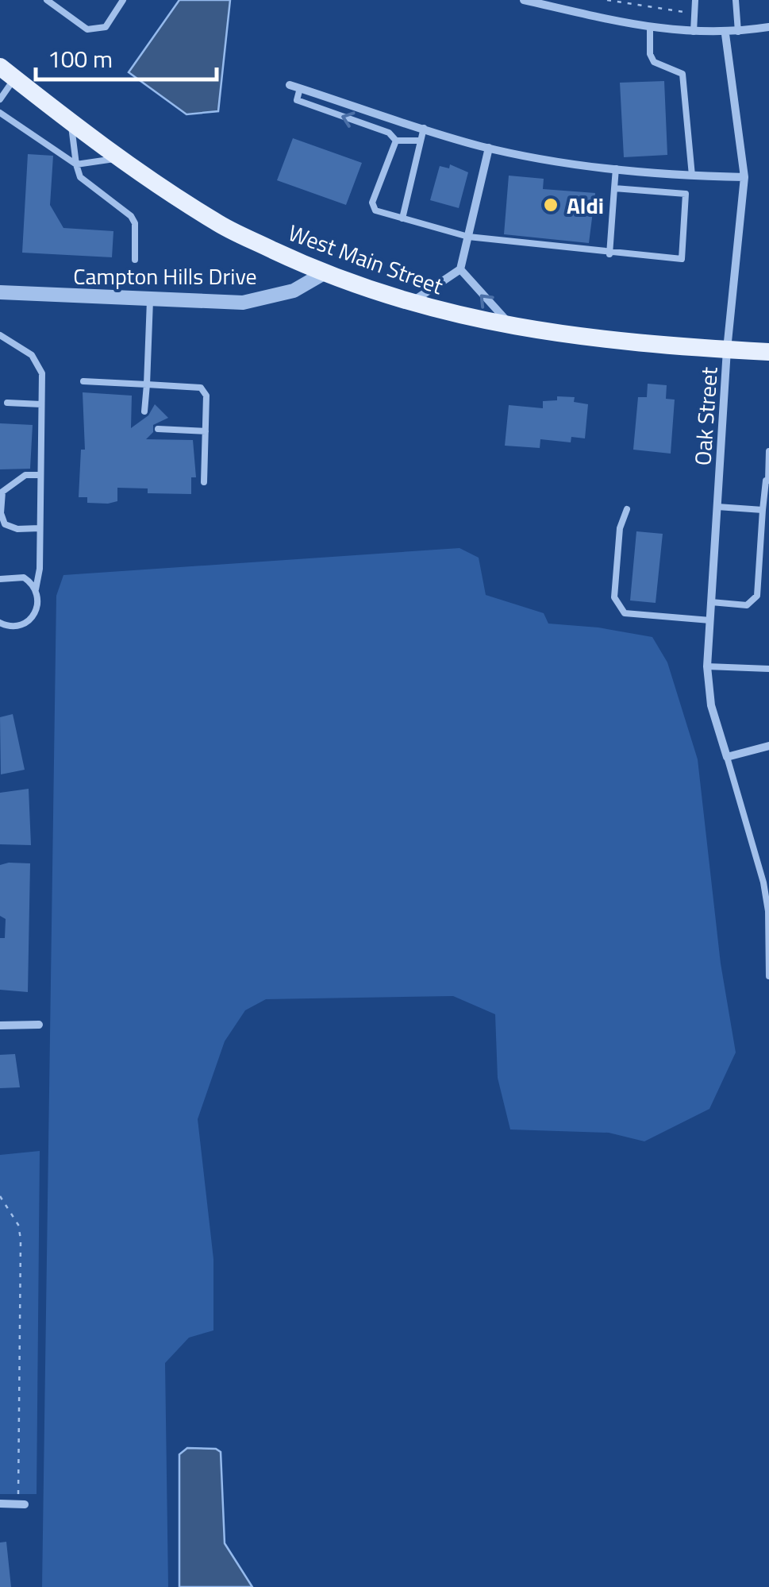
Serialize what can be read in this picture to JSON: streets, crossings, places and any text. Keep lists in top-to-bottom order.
{
  "streets": {
    "main road": ["West Main Street"],
    "street": ["Campton Hills Drive", "Oak Street"]
  },
  "crossings": [
    ["West Main Street", "Campton Hills Drive"],
    ["West Main Street", "Oak Street"]
  ],
  "places": ["Aldi"],
  "scale_bar": "100 m"
}
